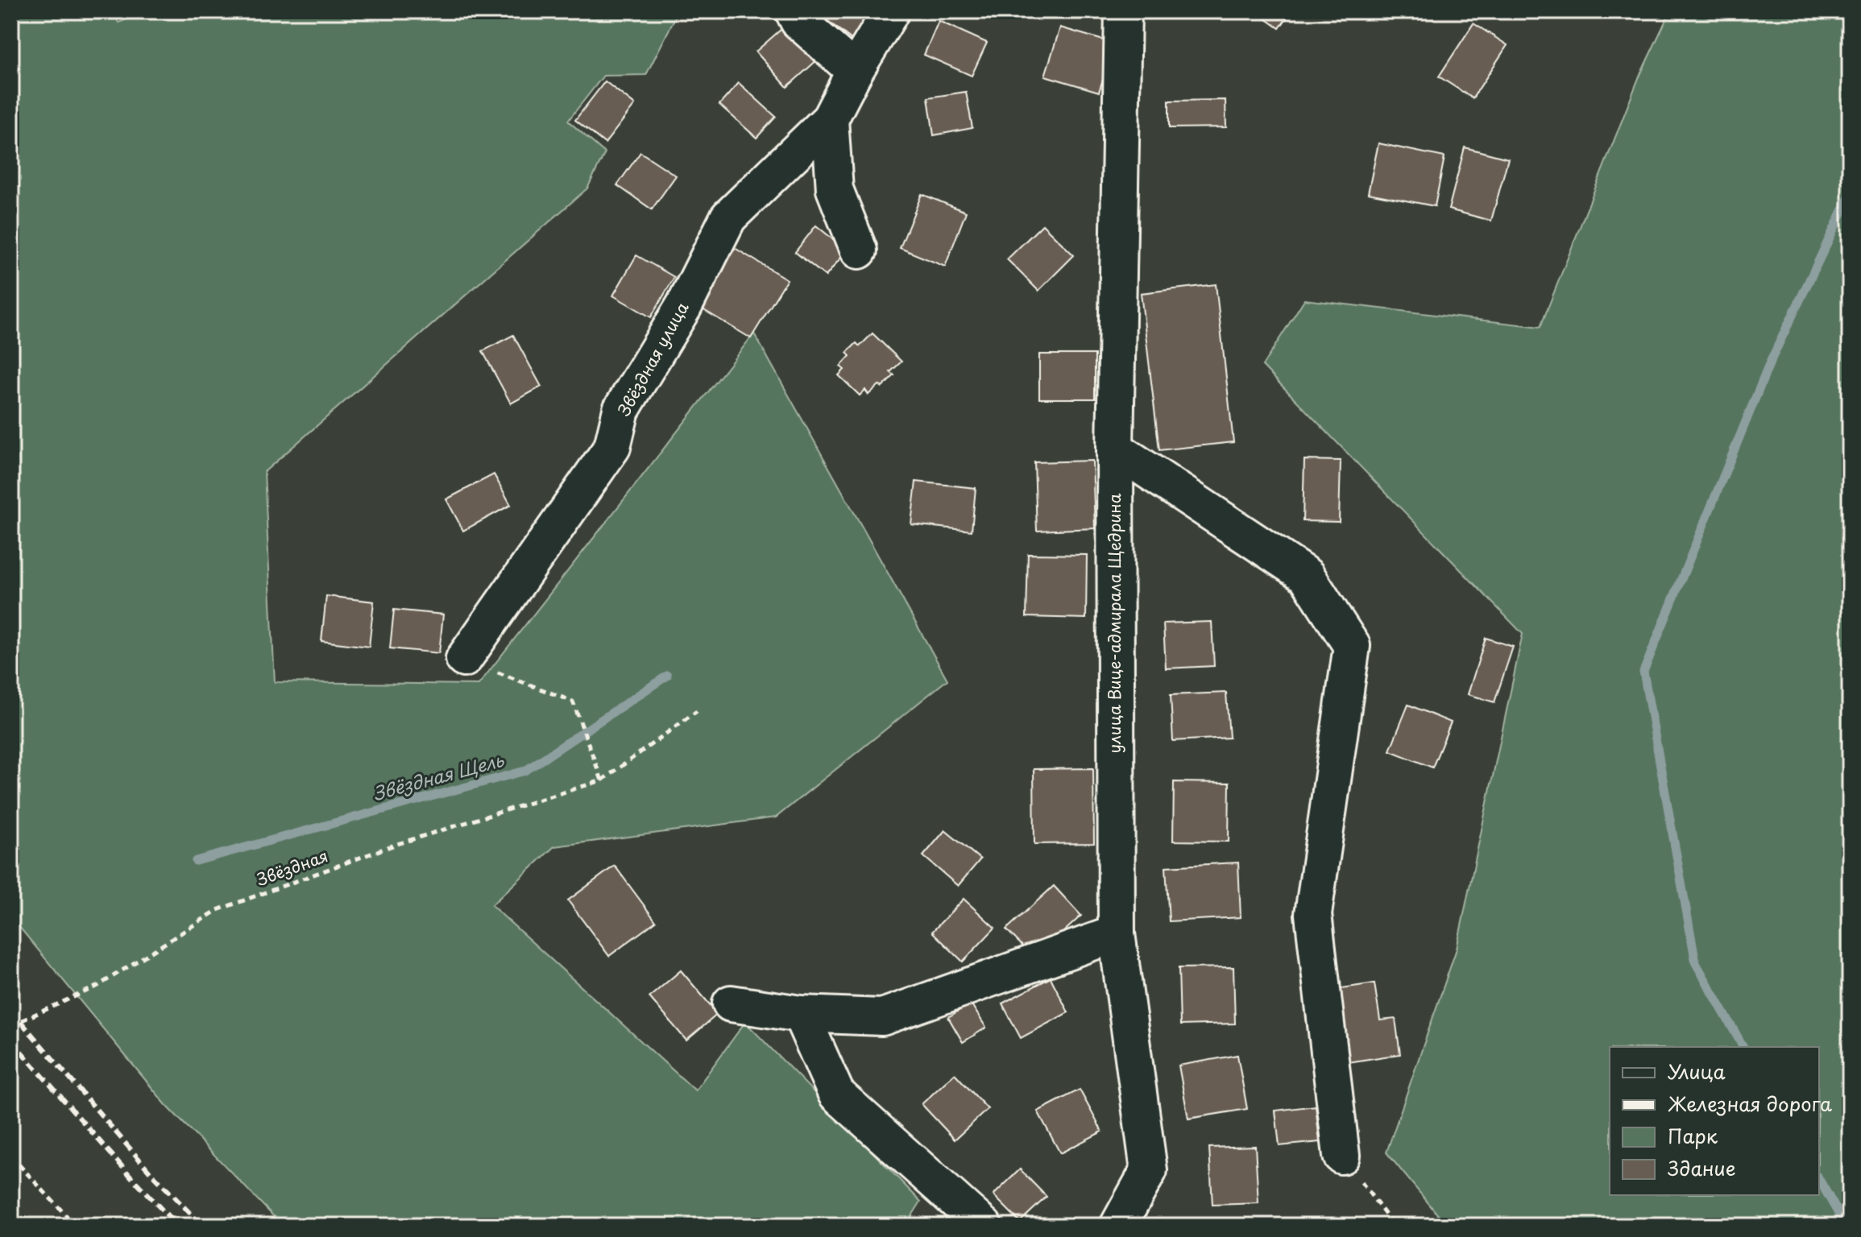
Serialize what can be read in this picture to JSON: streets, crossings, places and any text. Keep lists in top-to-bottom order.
{
  "streets": {
    "street": ["Звёздная улица", "улица Вице-адмирала Щедрина"],
    "path": ["Звёздная"]
  },
  "water": ["Звёздная Щель"],
  "legend": [
    "Улица",
    "Железная дорога",
    "Парк",
    "Здание"
  ]
}
